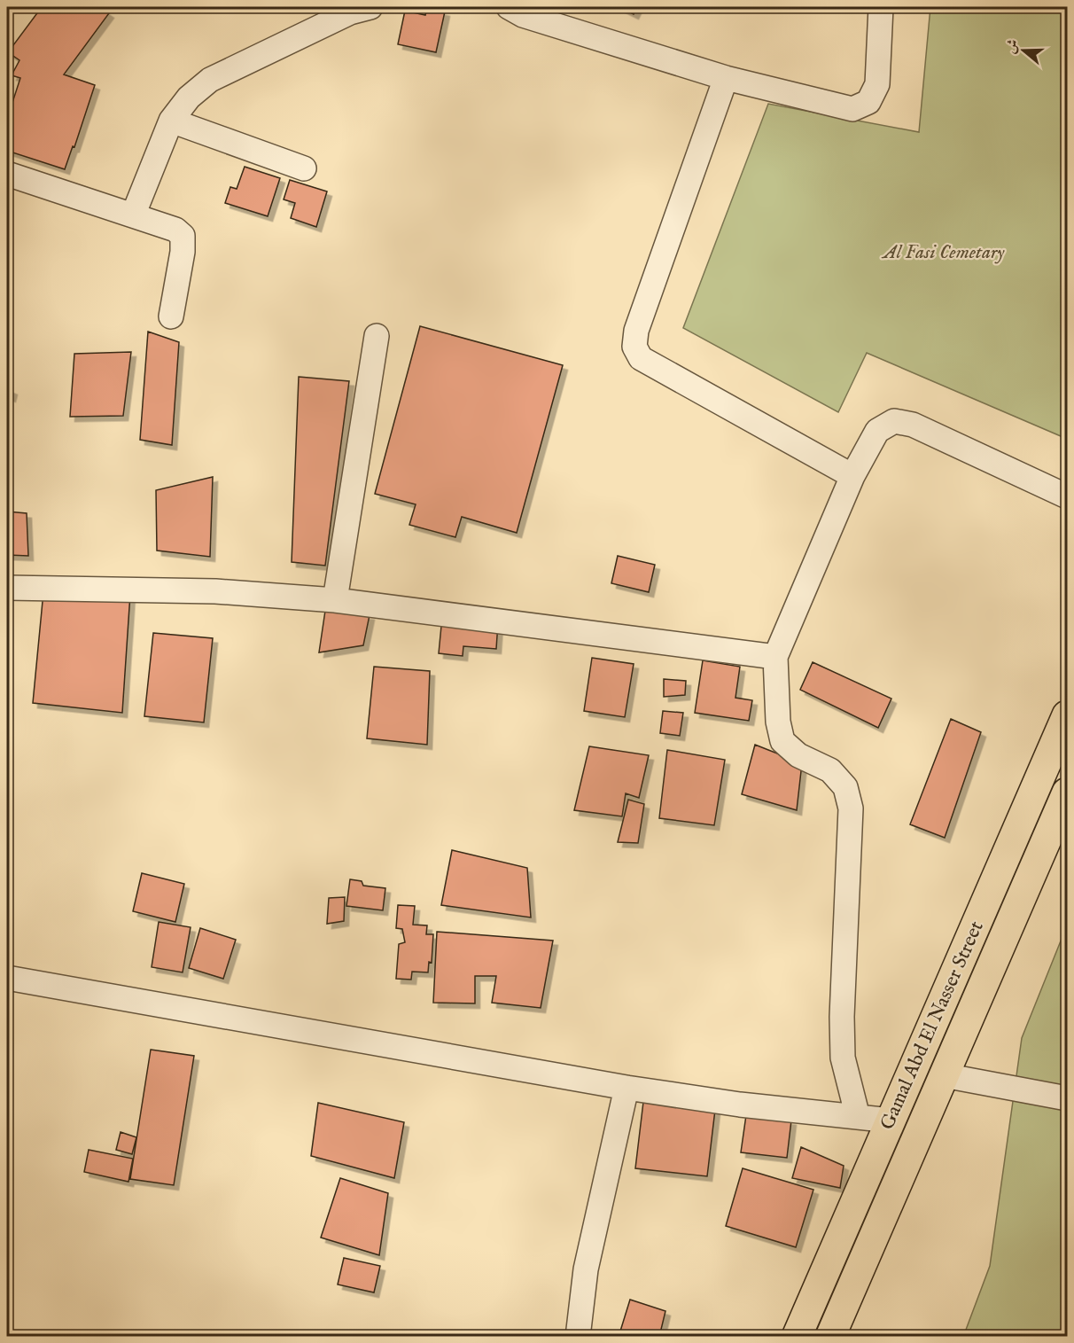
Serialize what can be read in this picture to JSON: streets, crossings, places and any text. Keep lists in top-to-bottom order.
{
  "streets": {
    "main road": ["Gamal Abd El Nasser Street"]
  },
  "parks": ["Al Fasi Cemetary"],
  "north": "left"
}
